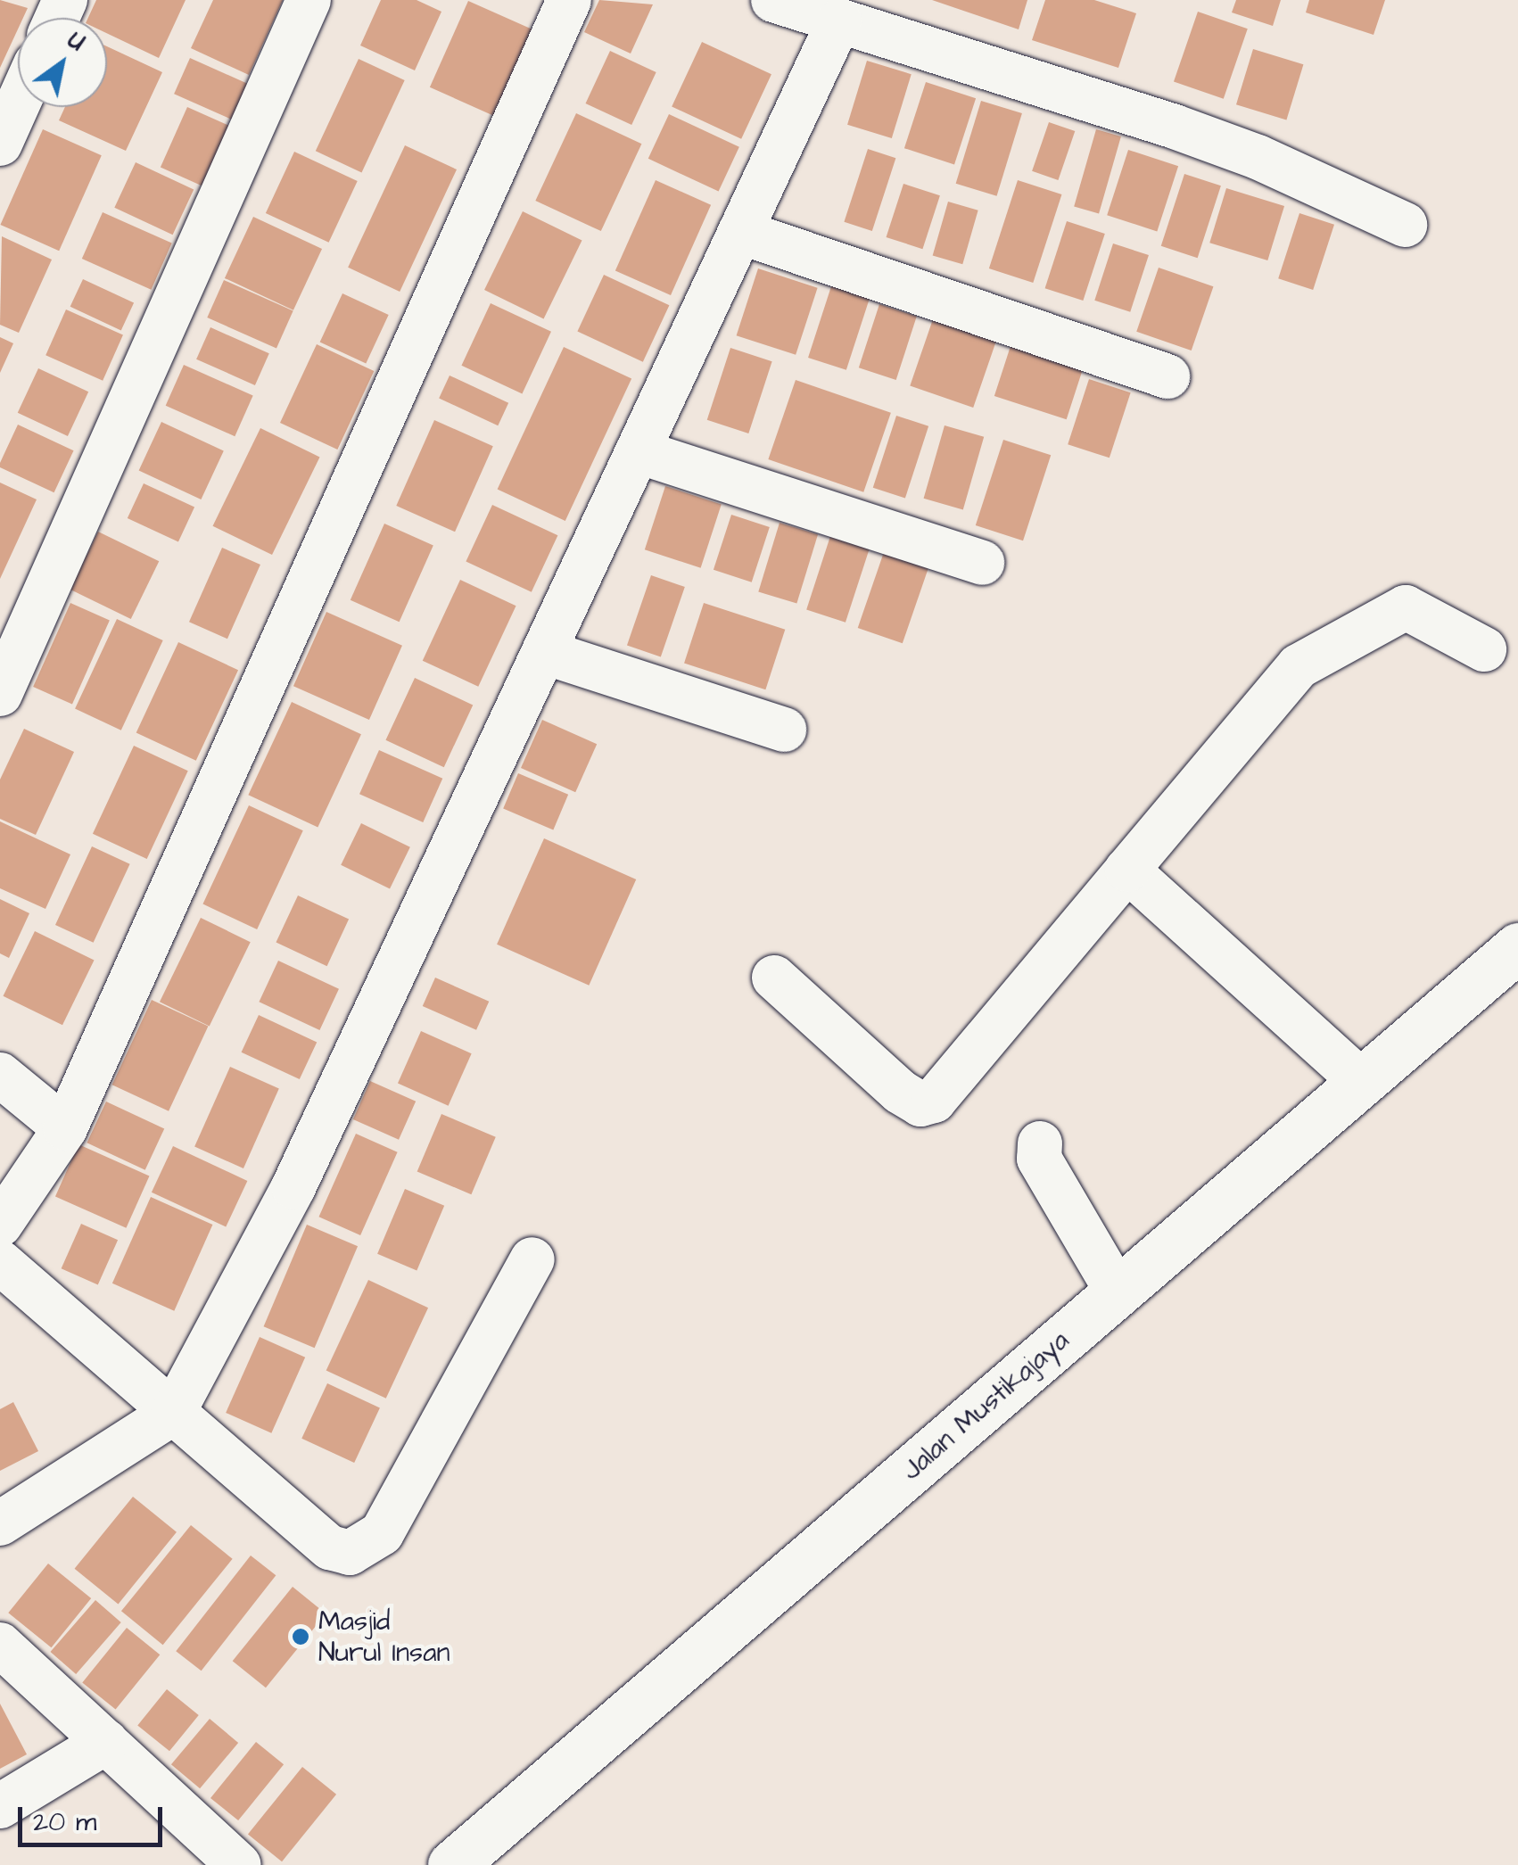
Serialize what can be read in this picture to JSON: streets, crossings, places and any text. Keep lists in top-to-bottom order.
{
  "streets": {
    "main road": ["Jalan Mustikajaya"]
  },
  "places": ["Masjid Nurul Insan"],
  "scale_bar": "20 m",
  "north": "top right"
}
